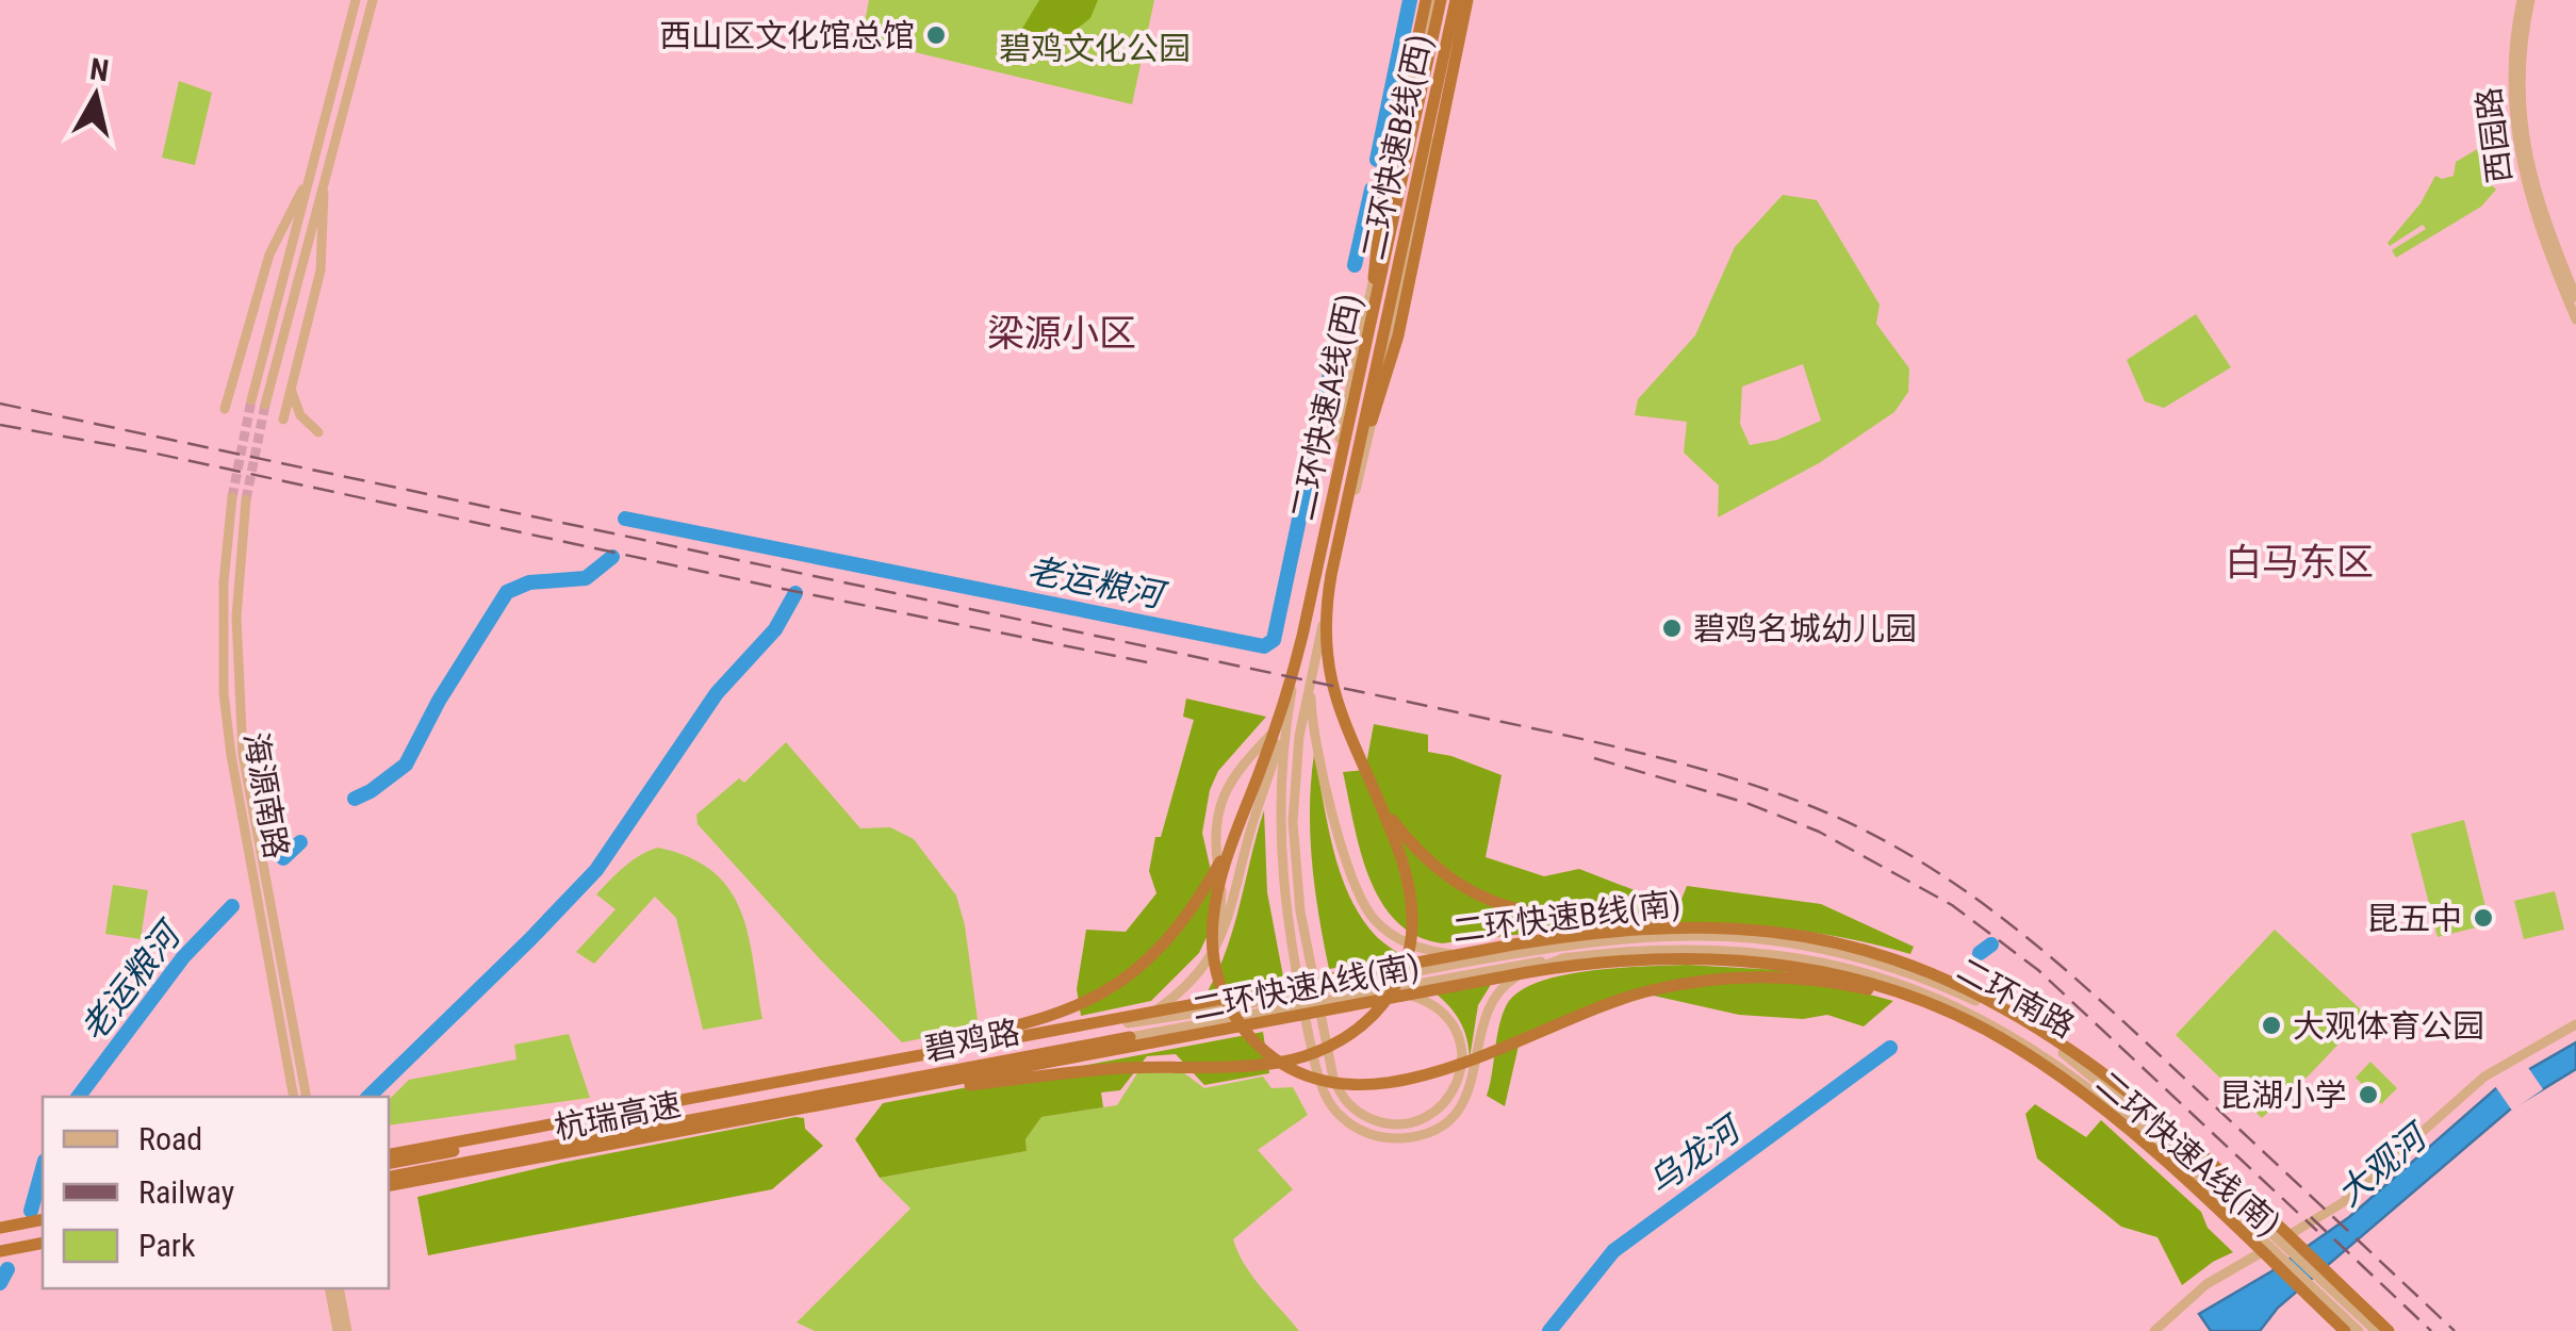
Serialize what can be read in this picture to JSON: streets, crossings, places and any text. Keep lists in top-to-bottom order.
{
  "streets": {
    "highway": [
      "二环快速B线(西)",
      "二环快速A线(西)",
      "二环快速B线(南)",
      "二环快速A线(南)",
      "碧鸡路",
      "杭瑞高速"
    ],
    "main road": ["西园路", "海源南路", "二环南路"]
  },
  "crossings": [
    ["二环快速B线(南)", "杭瑞高速"],
    ["二环快速A线(南)", "杭瑞高速"],
    ["二环南路", "碧鸡路"]
  ],
  "districts": ["梁源小区", "白马东区"],
  "water": ["老运粮河", "乌龙河", "大观河"],
  "parks": ["碧鸡文化公园"],
  "places": [
    "西山区文化馆总馆",
    "碧鸡名城幼儿园",
    "昆五中",
    "大观体育公园",
    "昆湖小学"
  ],
  "legend": ["Road", "Railway", "Park"],
  "north": "top"
}
